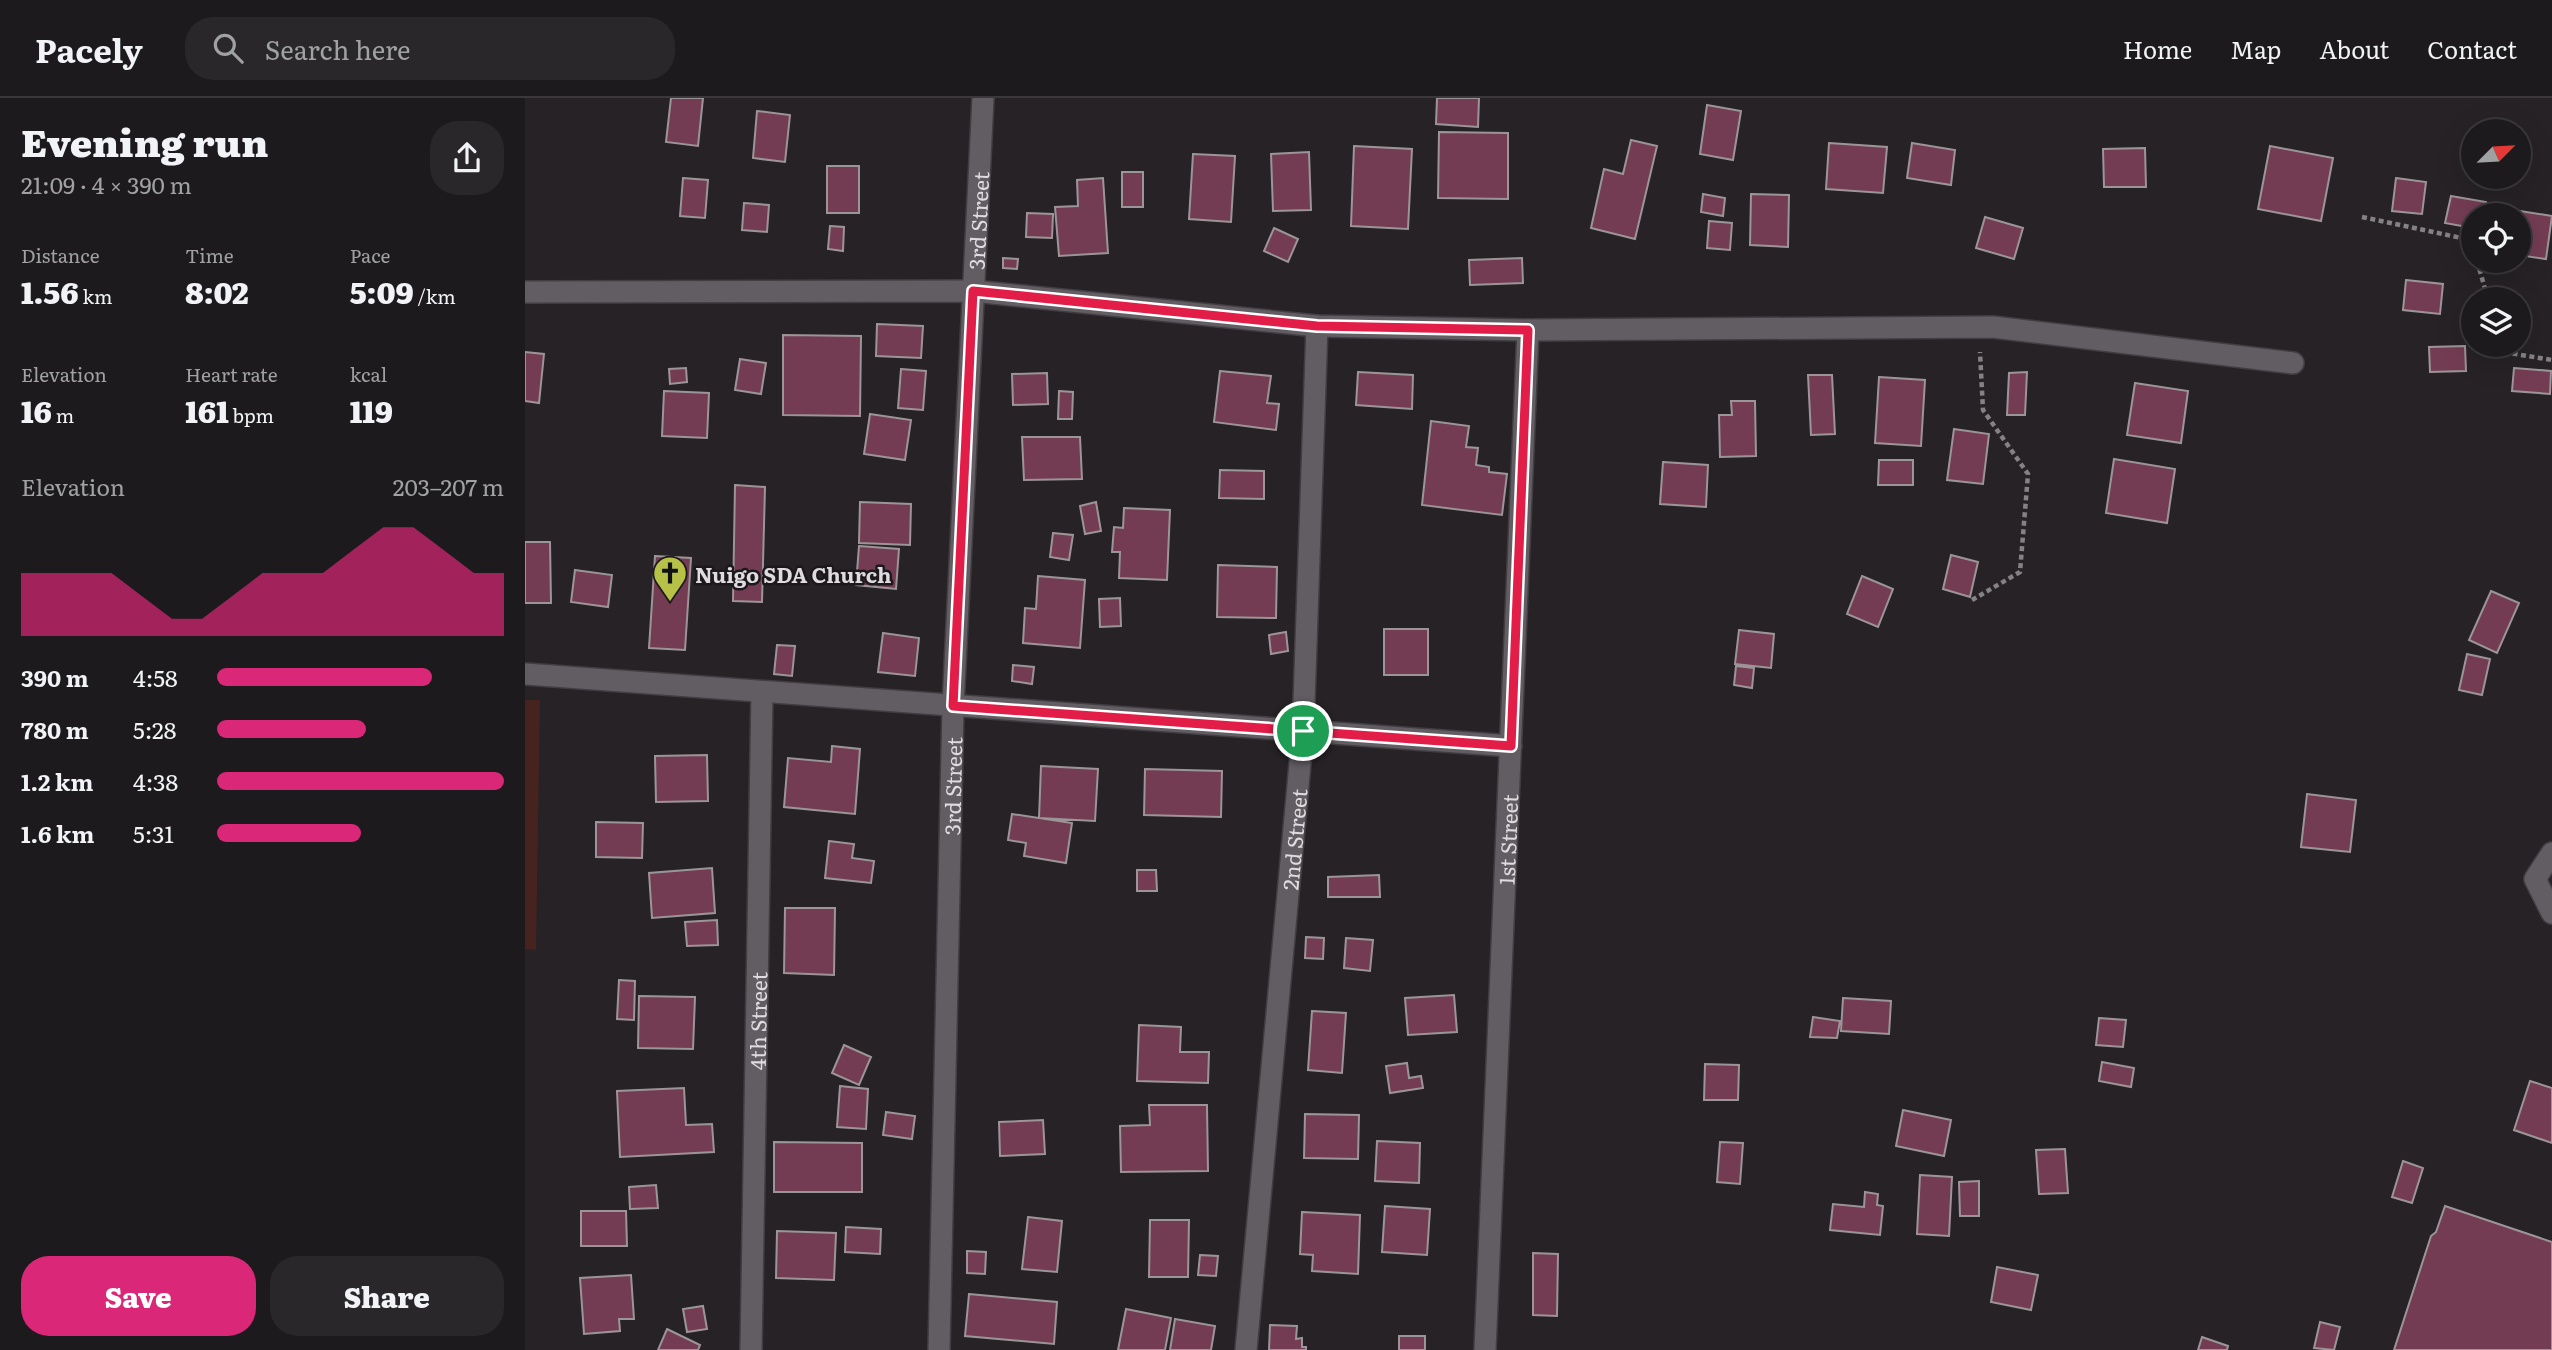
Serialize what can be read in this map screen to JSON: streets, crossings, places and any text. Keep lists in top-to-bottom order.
{
  "streets": {
    "street": [
      "3rd Street",
      "2nd Street",
      "1st Street",
      "4th Street"
    ]
  },
  "places": {
    "church": ["Nuigo SDA Church"]
  },
  "north": "top right",
  "page": {
    "header": "Pacely",
    "search": "Search here",
    "nav": [
      "Home",
      "Map",
      "About",
      "Contact"
    ],
    "heading": ["Evening run", "21:09 · 4 × 390 m"],
    "stats": [
      ["Distance", "1.56 km"],
      ["Time", "8:02"],
      ["Pace", "5:09 /km"],
      ["Elevation", "16 m"],
      ["Heart rate", "161 bpm"],
      ["kcal", "119"]
    ],
    "chart": ["Elevation", "203–207 m"],
    "list": [
      {
        "name": "390 m",
        "note": "4:58"
      },
      {
        "name": "780 m",
        "note": "5:28"
      },
      {
        "name": "1.2 km",
        "note": "4:38"
      },
      {
        "name": "1.6 km",
        "note": "5:31"
      }
    ],
    "buttons": ["Save", "Share"]
  }
}
